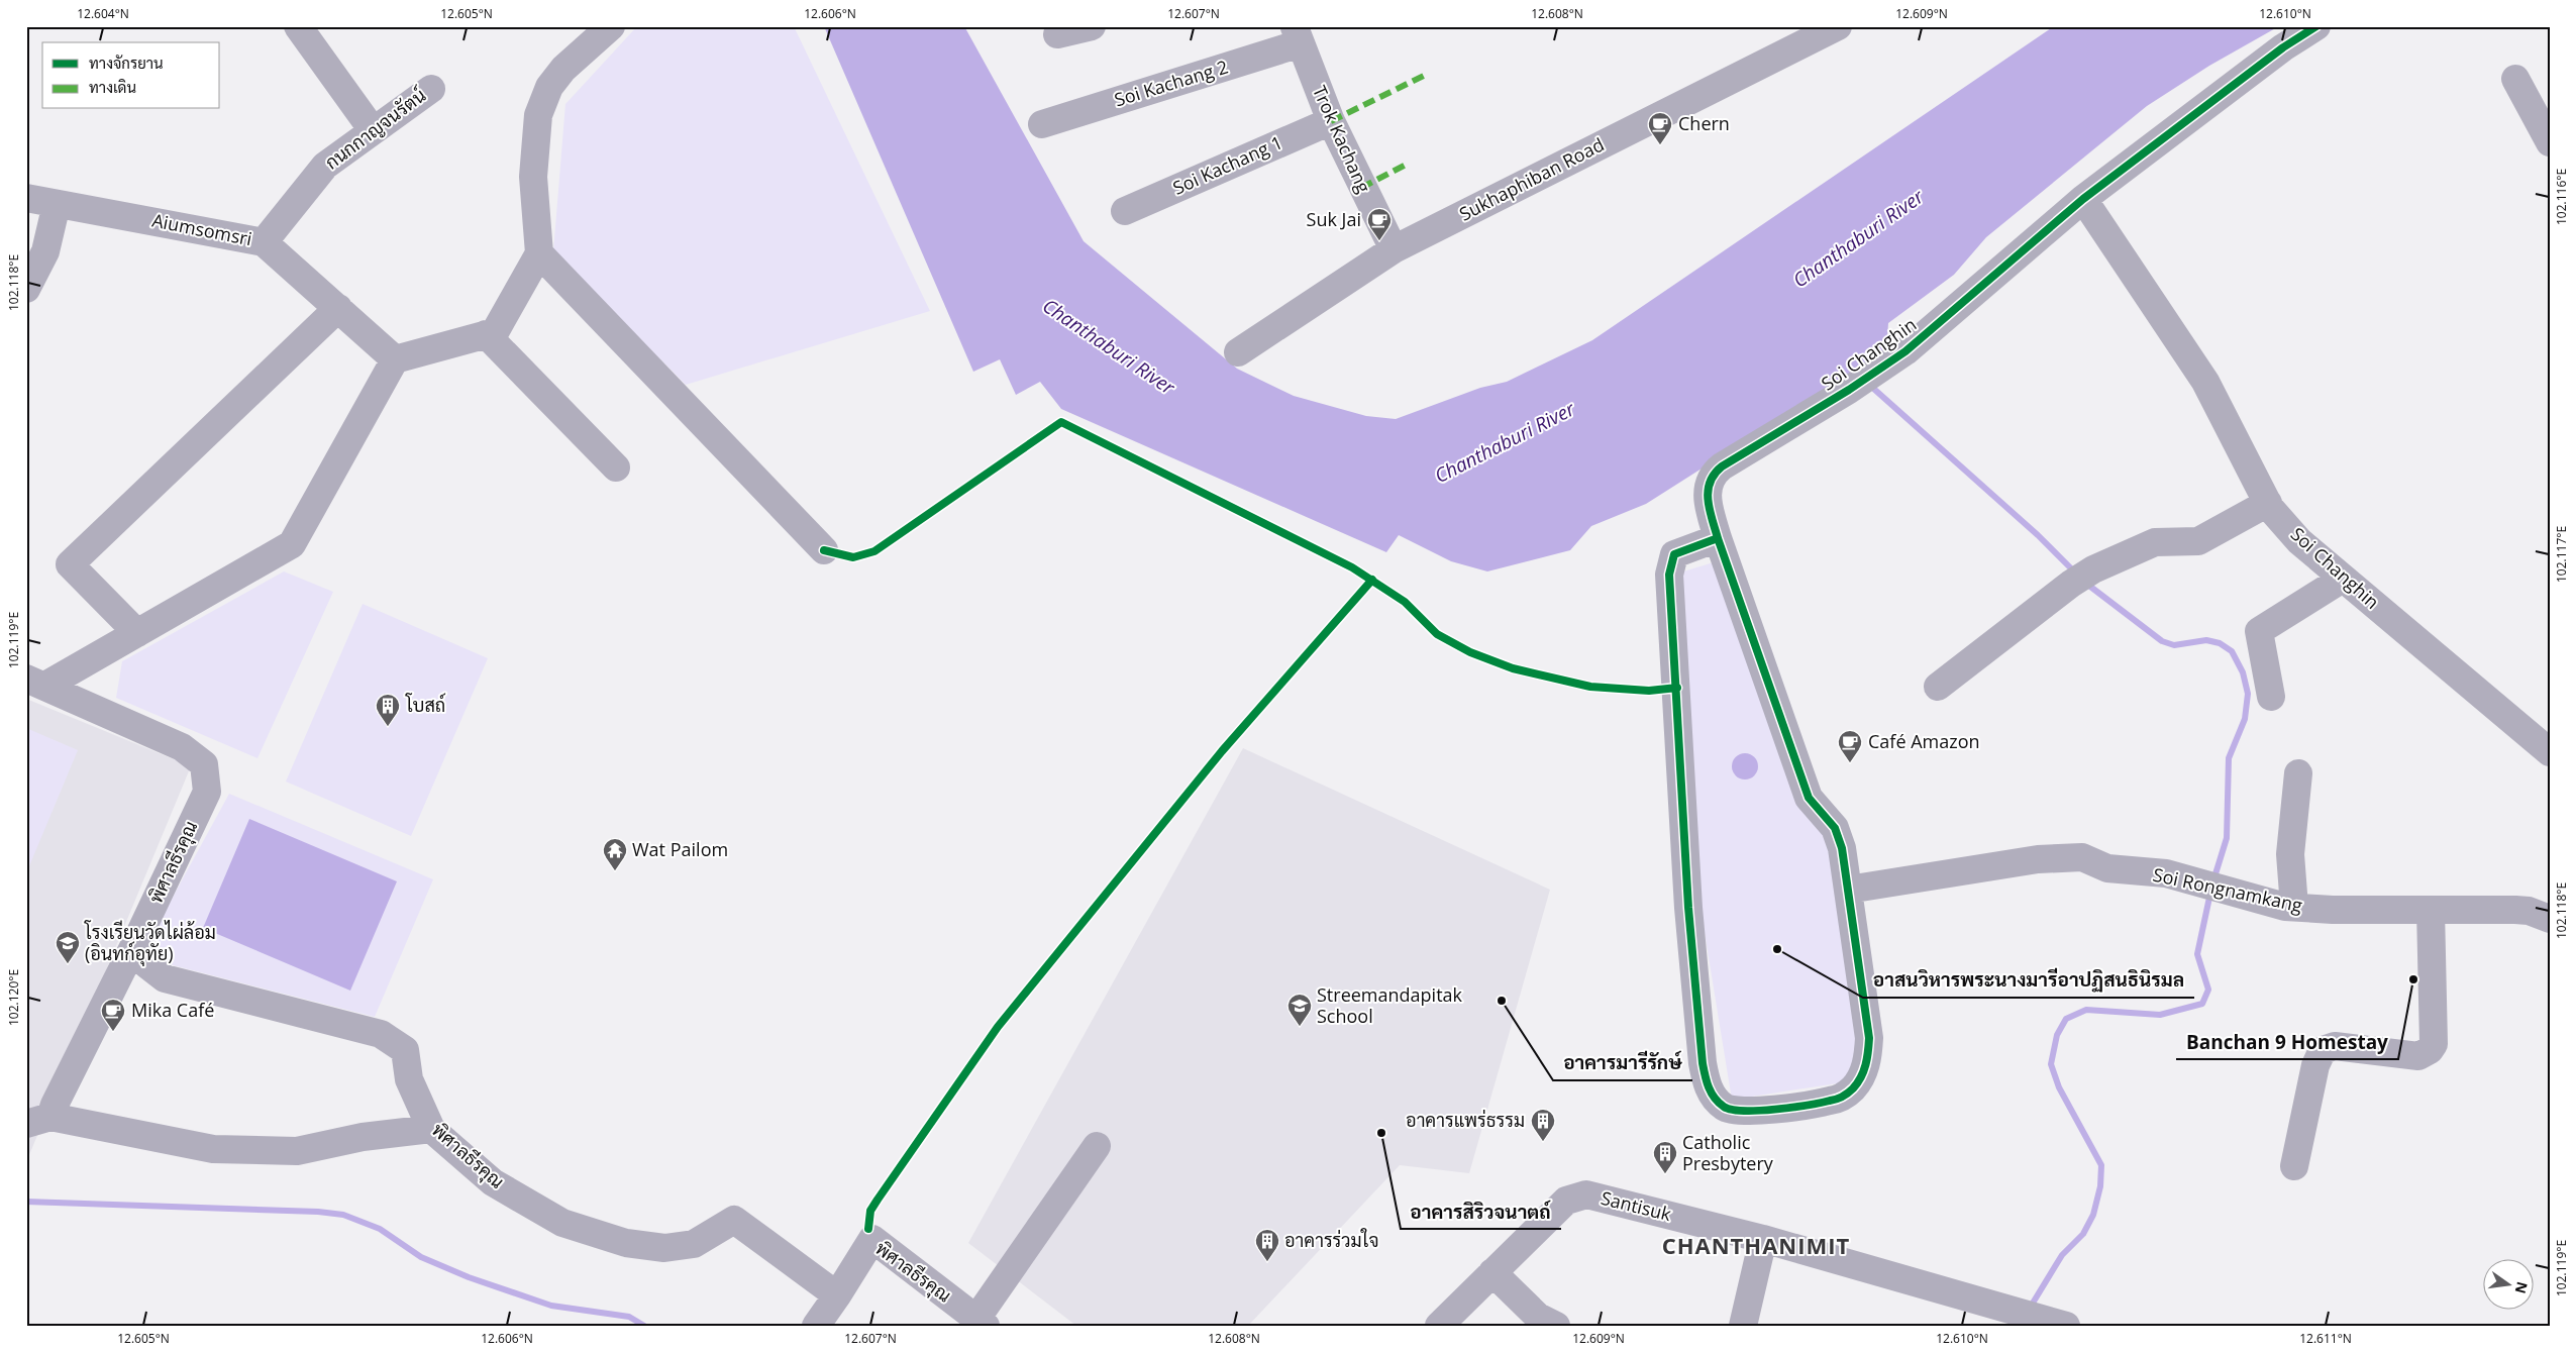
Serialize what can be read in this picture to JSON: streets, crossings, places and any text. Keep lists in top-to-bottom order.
{
  "streets": {
    "street": [
      "Soi Kachang 2",
      "กนกกาญจนรัตน์",
      "Trok Kachang",
      "Soi Kachang 1",
      "Sukhaphiban Road",
      "Aiumsomsri",
      "Soi Changhin",
      "พิศาลธีรคุณ",
      "Soi Rongnamkang",
      "Santisuk"
    ]
  },
  "crossings": [
    ["Soi Kachang 2", "Trok Kachang"],
    ["กนกกาญจนรัตน์", "Aiumsomsri"],
    ["Trok Kachang", "Soi Kachang 1"],
    ["Trok Kachang", "Sukhaphiban Road"],
    ["Soi Changhin", "Soi Rongnamkang"]
  ],
  "districts": ["CHANTHANIMIT"],
  "water": ["Chanthaburi River"],
  "places": {
    "cafe": [
      "Chern",
      "Suk Jai",
      "Café Amazon",
      "Mika Café"
    ],
    "building": [
      "โบสถ์",
      "อาคารแพร่ธรรม",
      "Catholic Presbytery",
      "อาคารร่วมใจ"
    ],
    "temple": ["Wat Pailom"],
    "other": [
      "อาสนวิหารพระนางมารีอาปฏิสนธินิรมล",
      "Banchan 9 Homestay",
      "อาคารมารีรักษ์",
      "อาคารสิริวจนาตถ์"
    ],
    "school or university": ["โรงเรียนวัดไผ่ล้อม (อินทก์อุทัย)", "Streemandapitak School"]
  },
  "legend": ["ทางจักรยาน", "ทางเดิน"],
  "north": "right",
  "coordinates": [
    "12.604°N",
    "12.605°N",
    "12.606°N",
    "12.607°N",
    "12.608°N",
    "12.609°N",
    "12.610°N",
    "102.116°E",
    "102.118°E",
    "102.117°E",
    "102.119°E",
    "102.120°E",
    "12.611°N"
  ]
}
